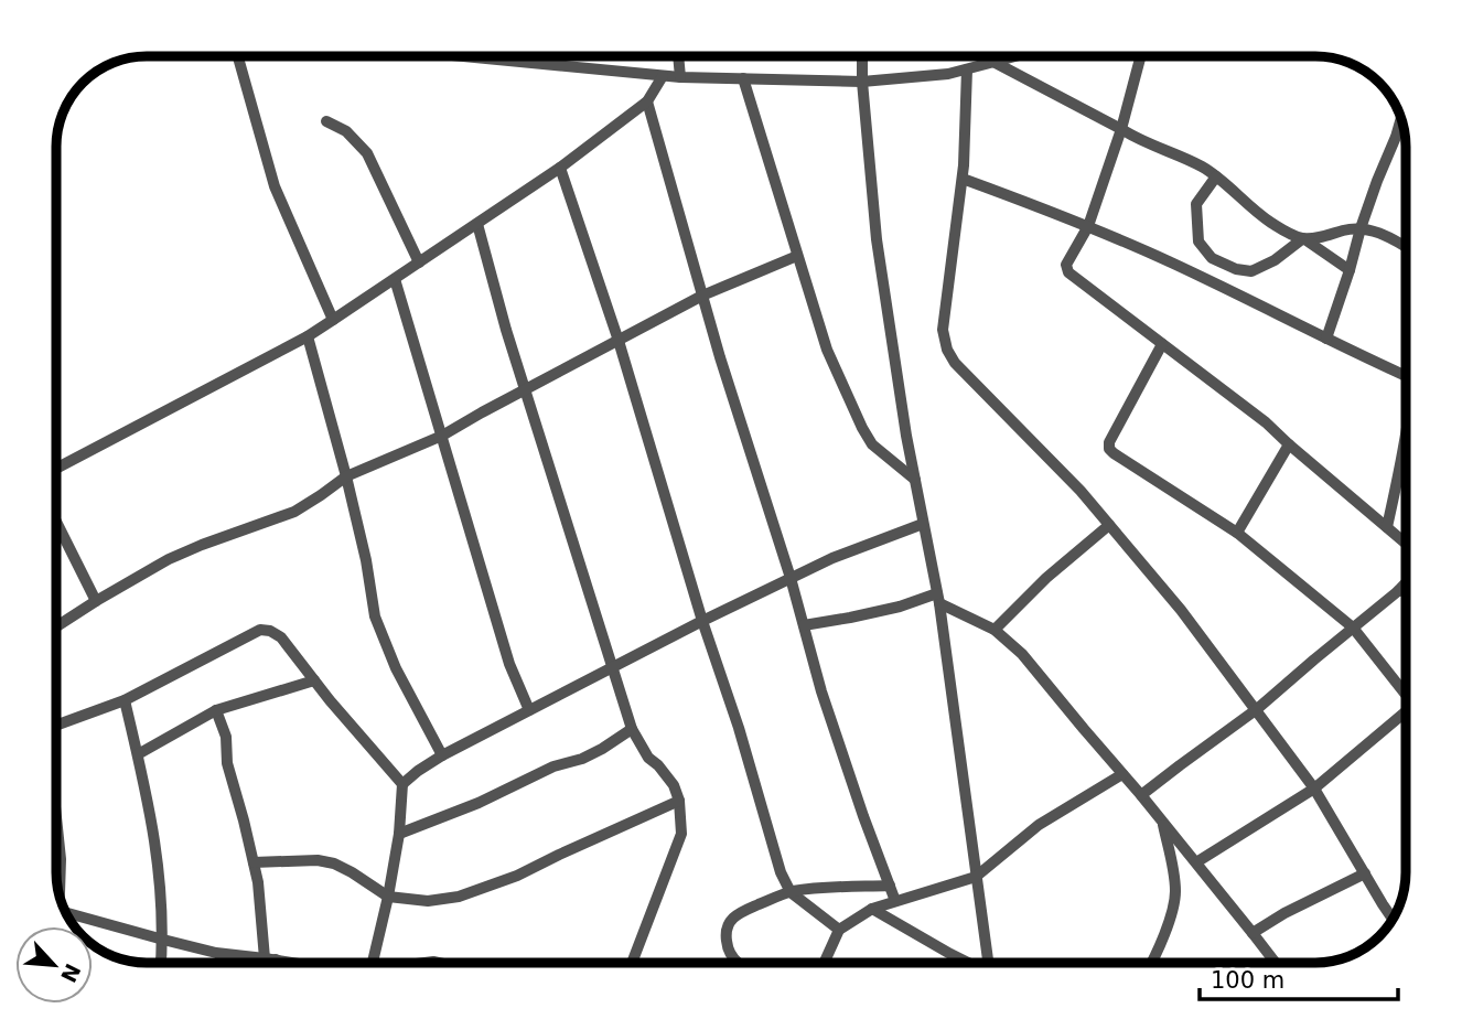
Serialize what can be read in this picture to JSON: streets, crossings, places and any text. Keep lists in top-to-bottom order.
{
  "scale_bar": "100 m",
  "north": "bottom right"
}
